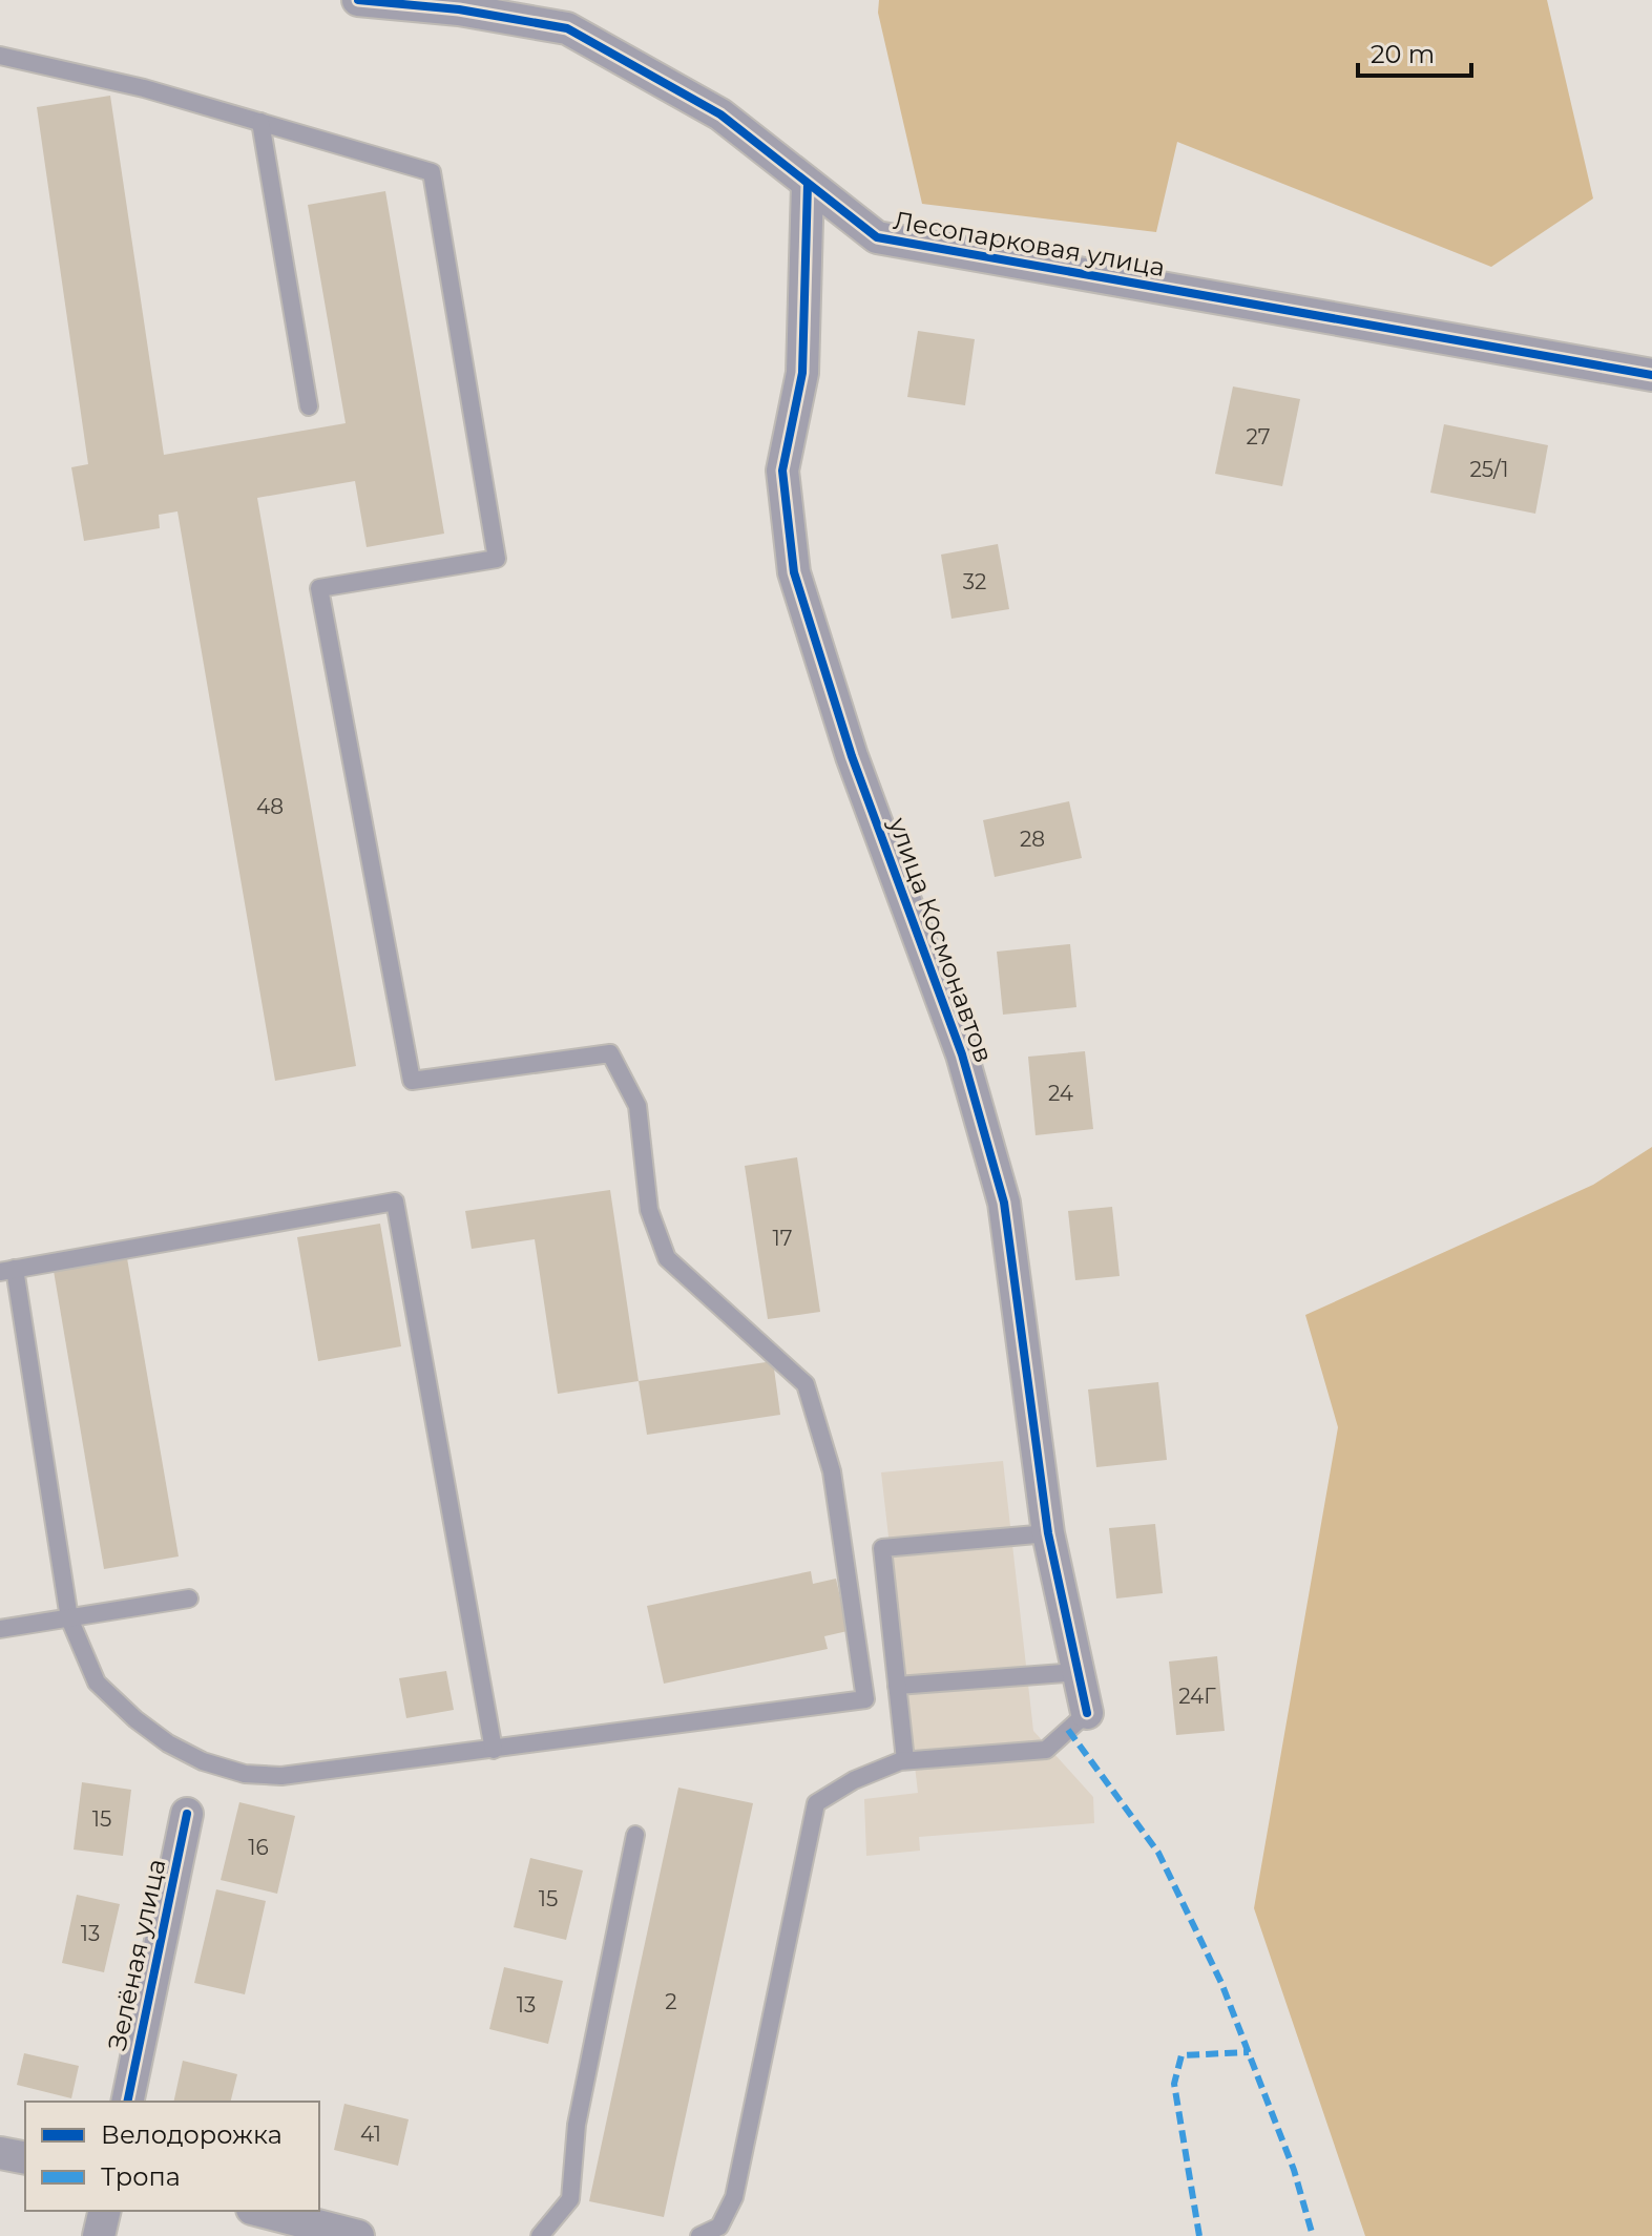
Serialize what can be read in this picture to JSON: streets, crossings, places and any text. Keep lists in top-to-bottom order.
{
  "streets": {
    "street": ["Лесопарковая улица", "улица Космонавтов", "Зелёная улица"]
  },
  "crossings": [
    ["Лесопарковая улица", "улица Космонавтов"]
  ],
  "house_numbers": [
    "27",
    "25/1",
    "32",
    "48",
    "28",
    "24",
    "17",
    "24Г",
    "15",
    "16",
    "15",
    "13",
    "2",
    "13",
    "41"
  ],
  "legend": ["Велодорожка", "Тропа"],
  "scale_bar": "20 m"
}
